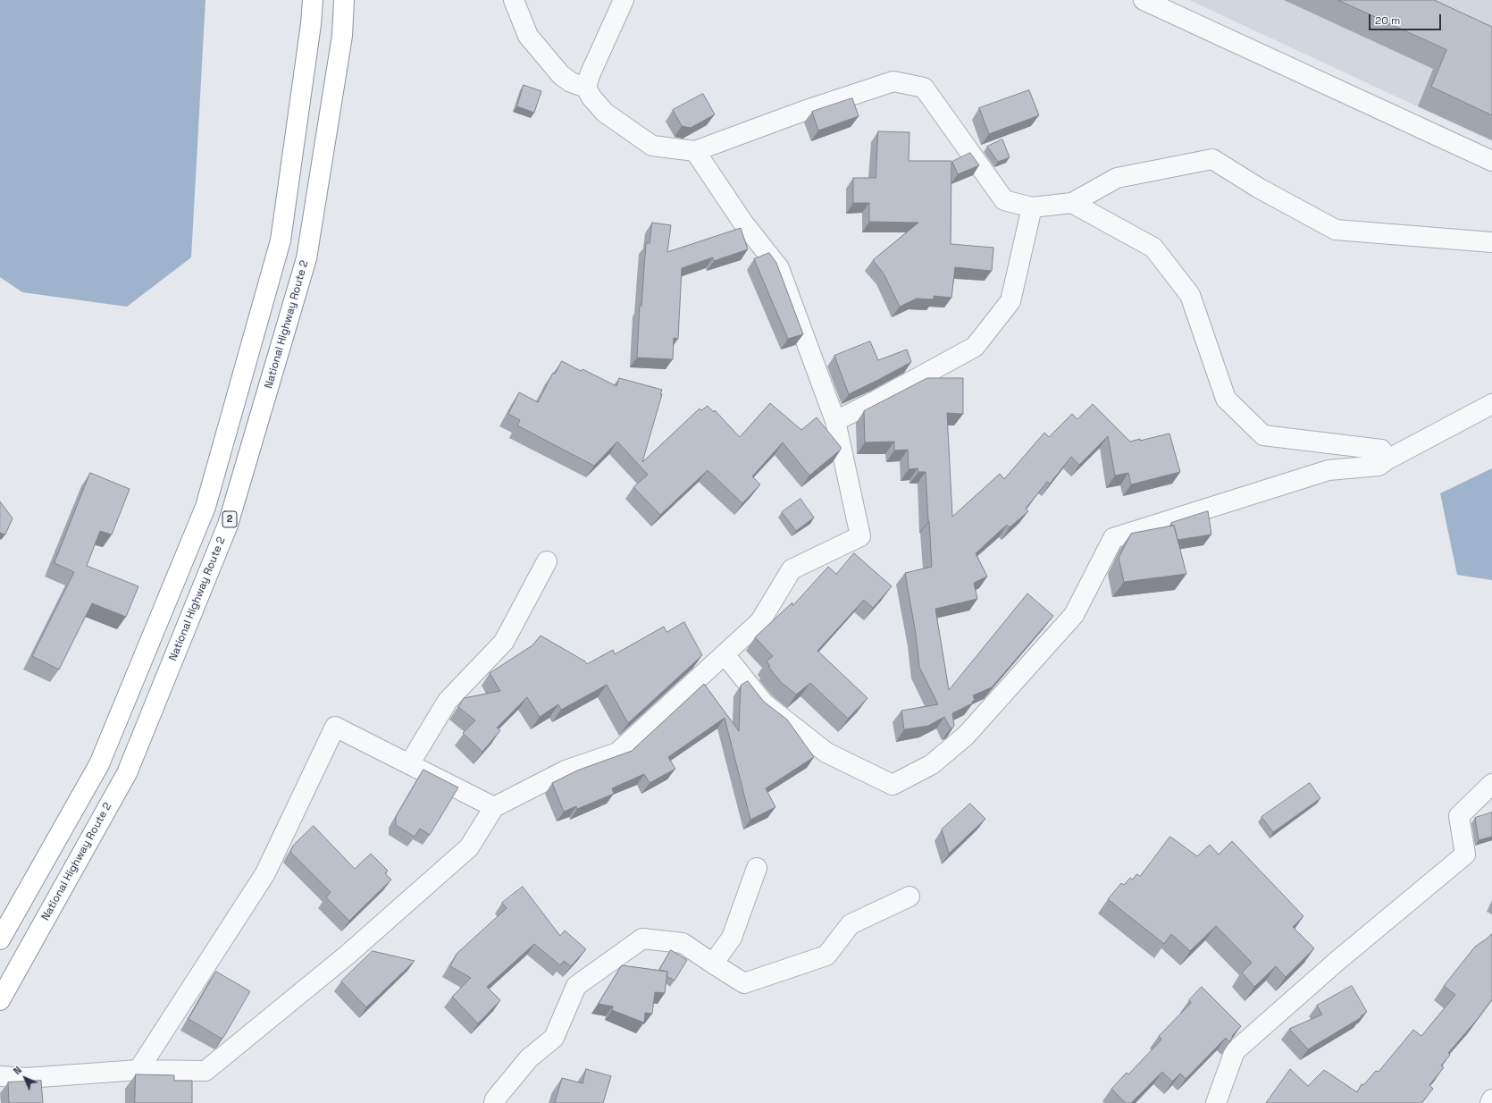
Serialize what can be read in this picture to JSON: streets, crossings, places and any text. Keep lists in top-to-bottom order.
{
  "streets": {
    "highway": ["National Highway Route 2", "2"]
  },
  "scale_bar": "20 m",
  "north": "top left"
}
